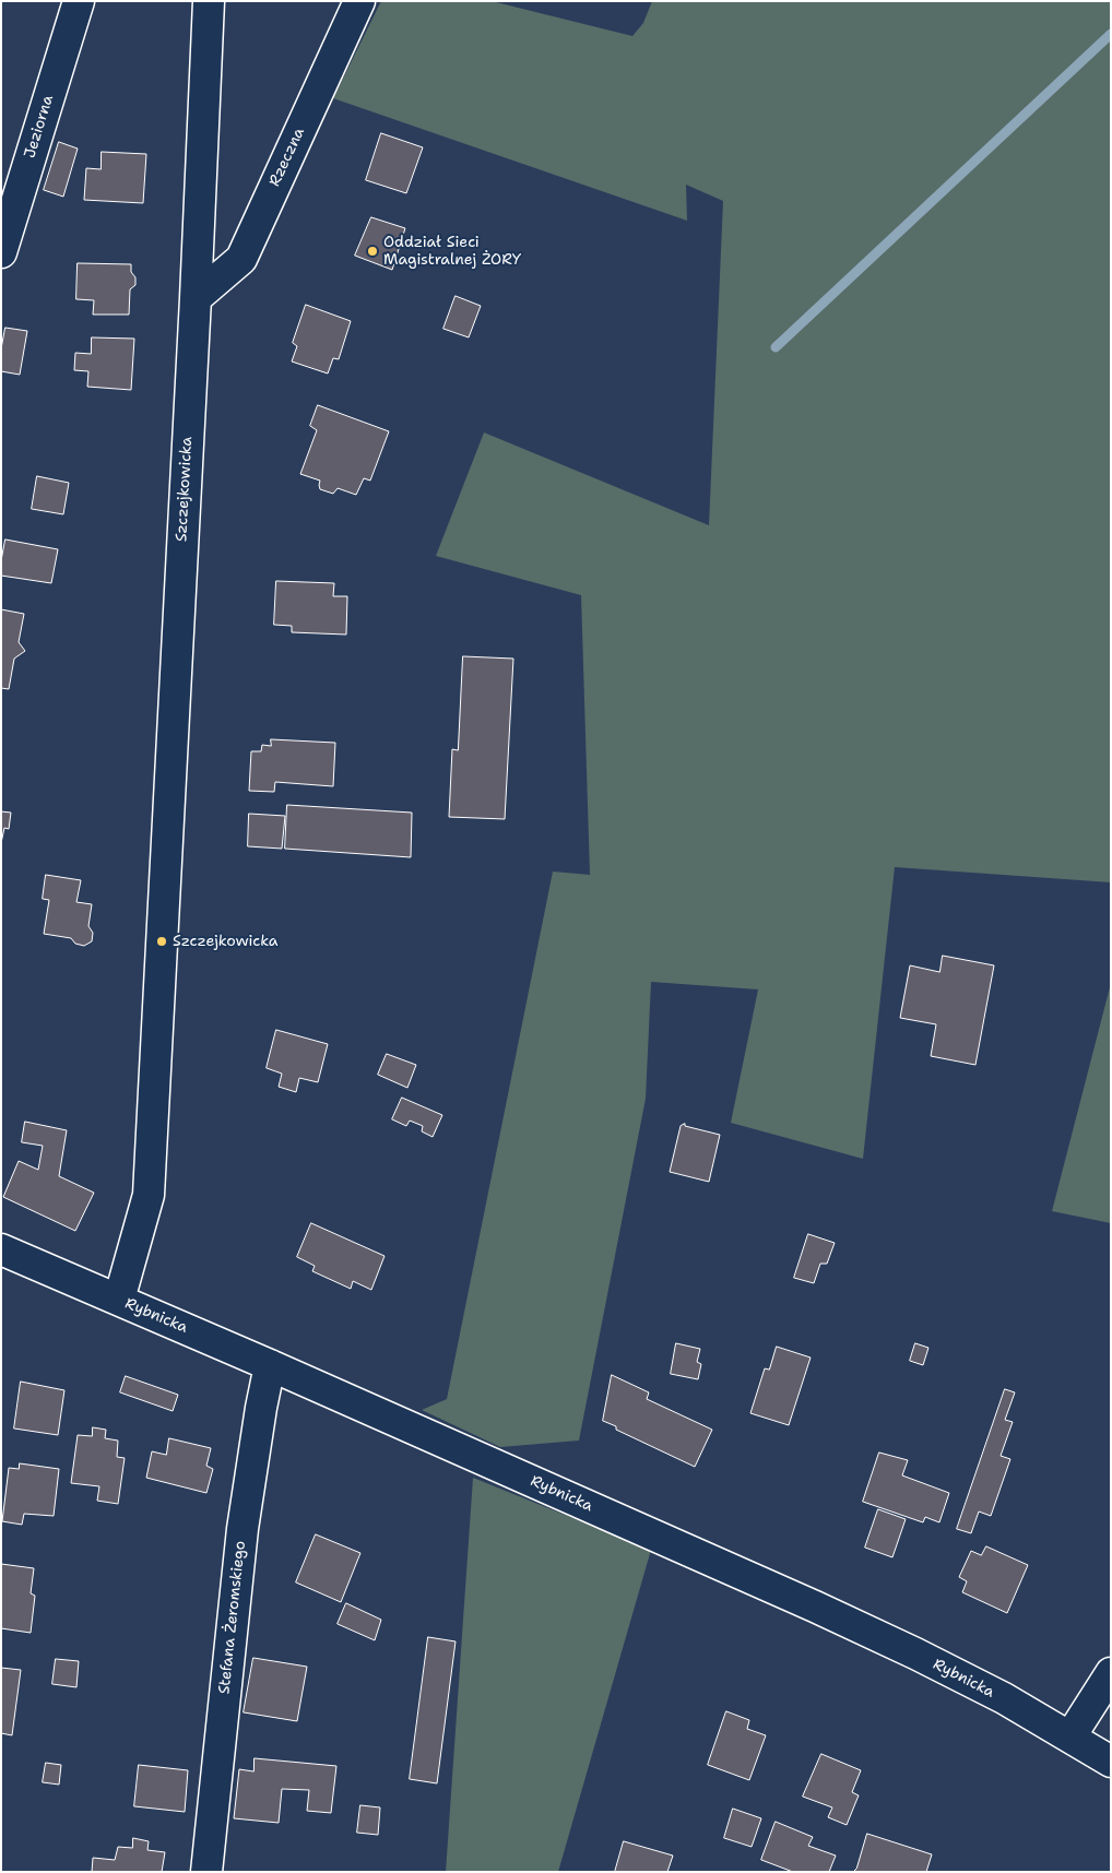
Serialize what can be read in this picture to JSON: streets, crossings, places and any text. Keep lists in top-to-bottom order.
{
  "streets": {
    "street": [
      "Jeziorna",
      "Rzeczna",
      "Szczejkowicka",
      "Rybnicka",
      "Stefana Żeromskiego"
    ]
  },
  "crossings": [
    ["Rzeczna", "Szczejkowicka"],
    ["Szczejkowicka", "Rybnicka"],
    ["Rybnicka", "Stefana Żeromskiego"]
  ],
  "places": ["Oddział Sieci Magistralnej ŻORY", "Szczejkowicka"]
}
